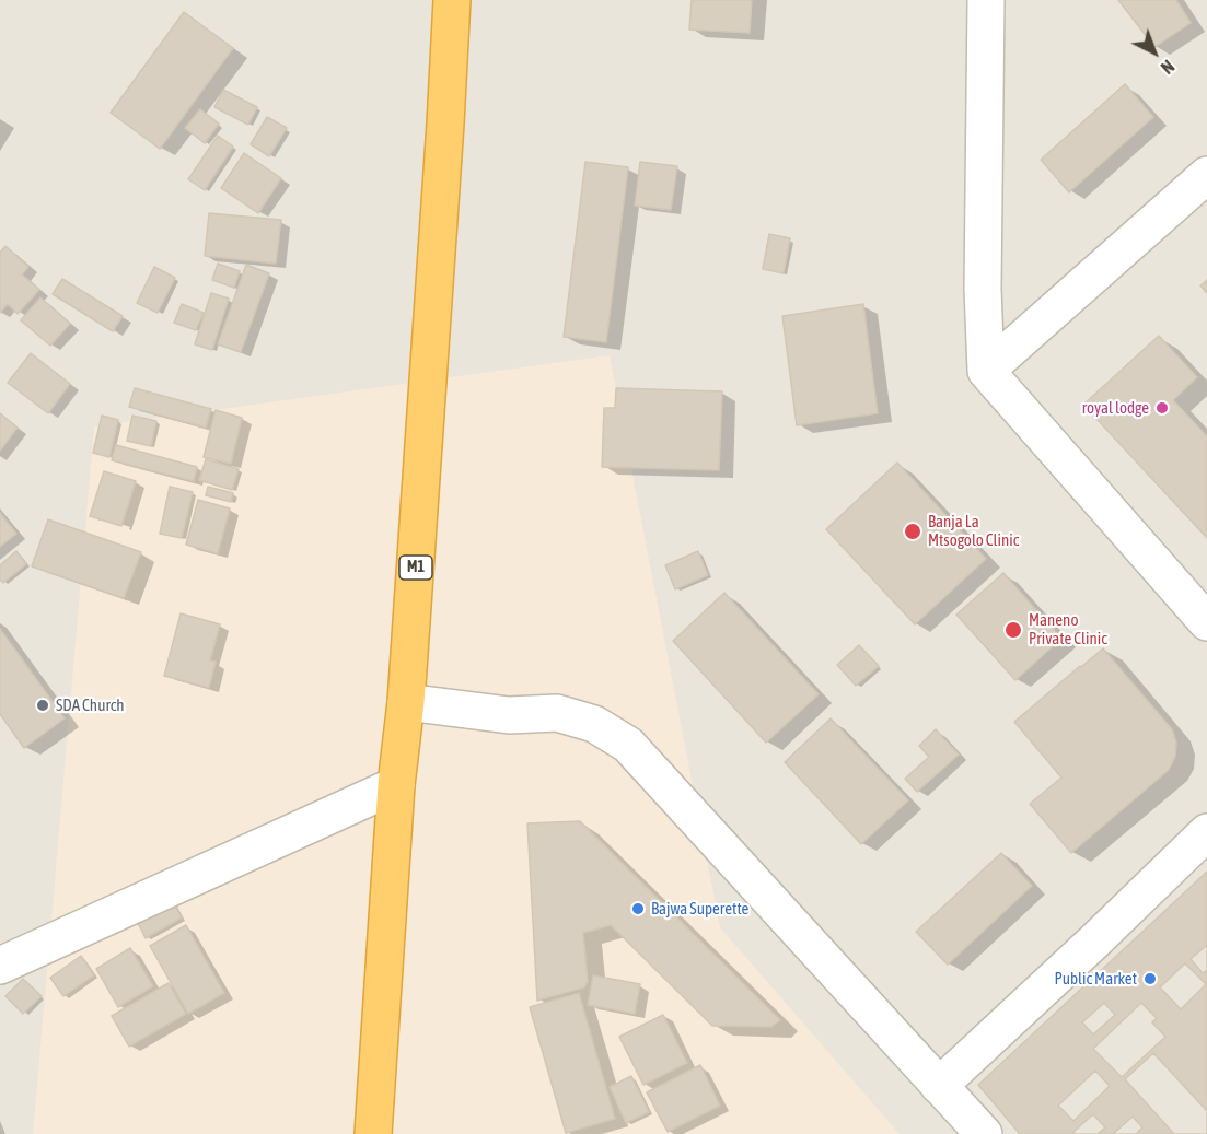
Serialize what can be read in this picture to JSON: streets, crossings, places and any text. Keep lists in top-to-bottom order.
{
  "streets": {
    "highway": ["M1"]
  },
  "places": [
    "royal lodge",
    "Banja La Mtsogolo Clinic",
    "Maneno Private Clinic",
    "SDA Church",
    "Bajwa Superette",
    "Public Market"
  ],
  "north": "bottom right"
}
